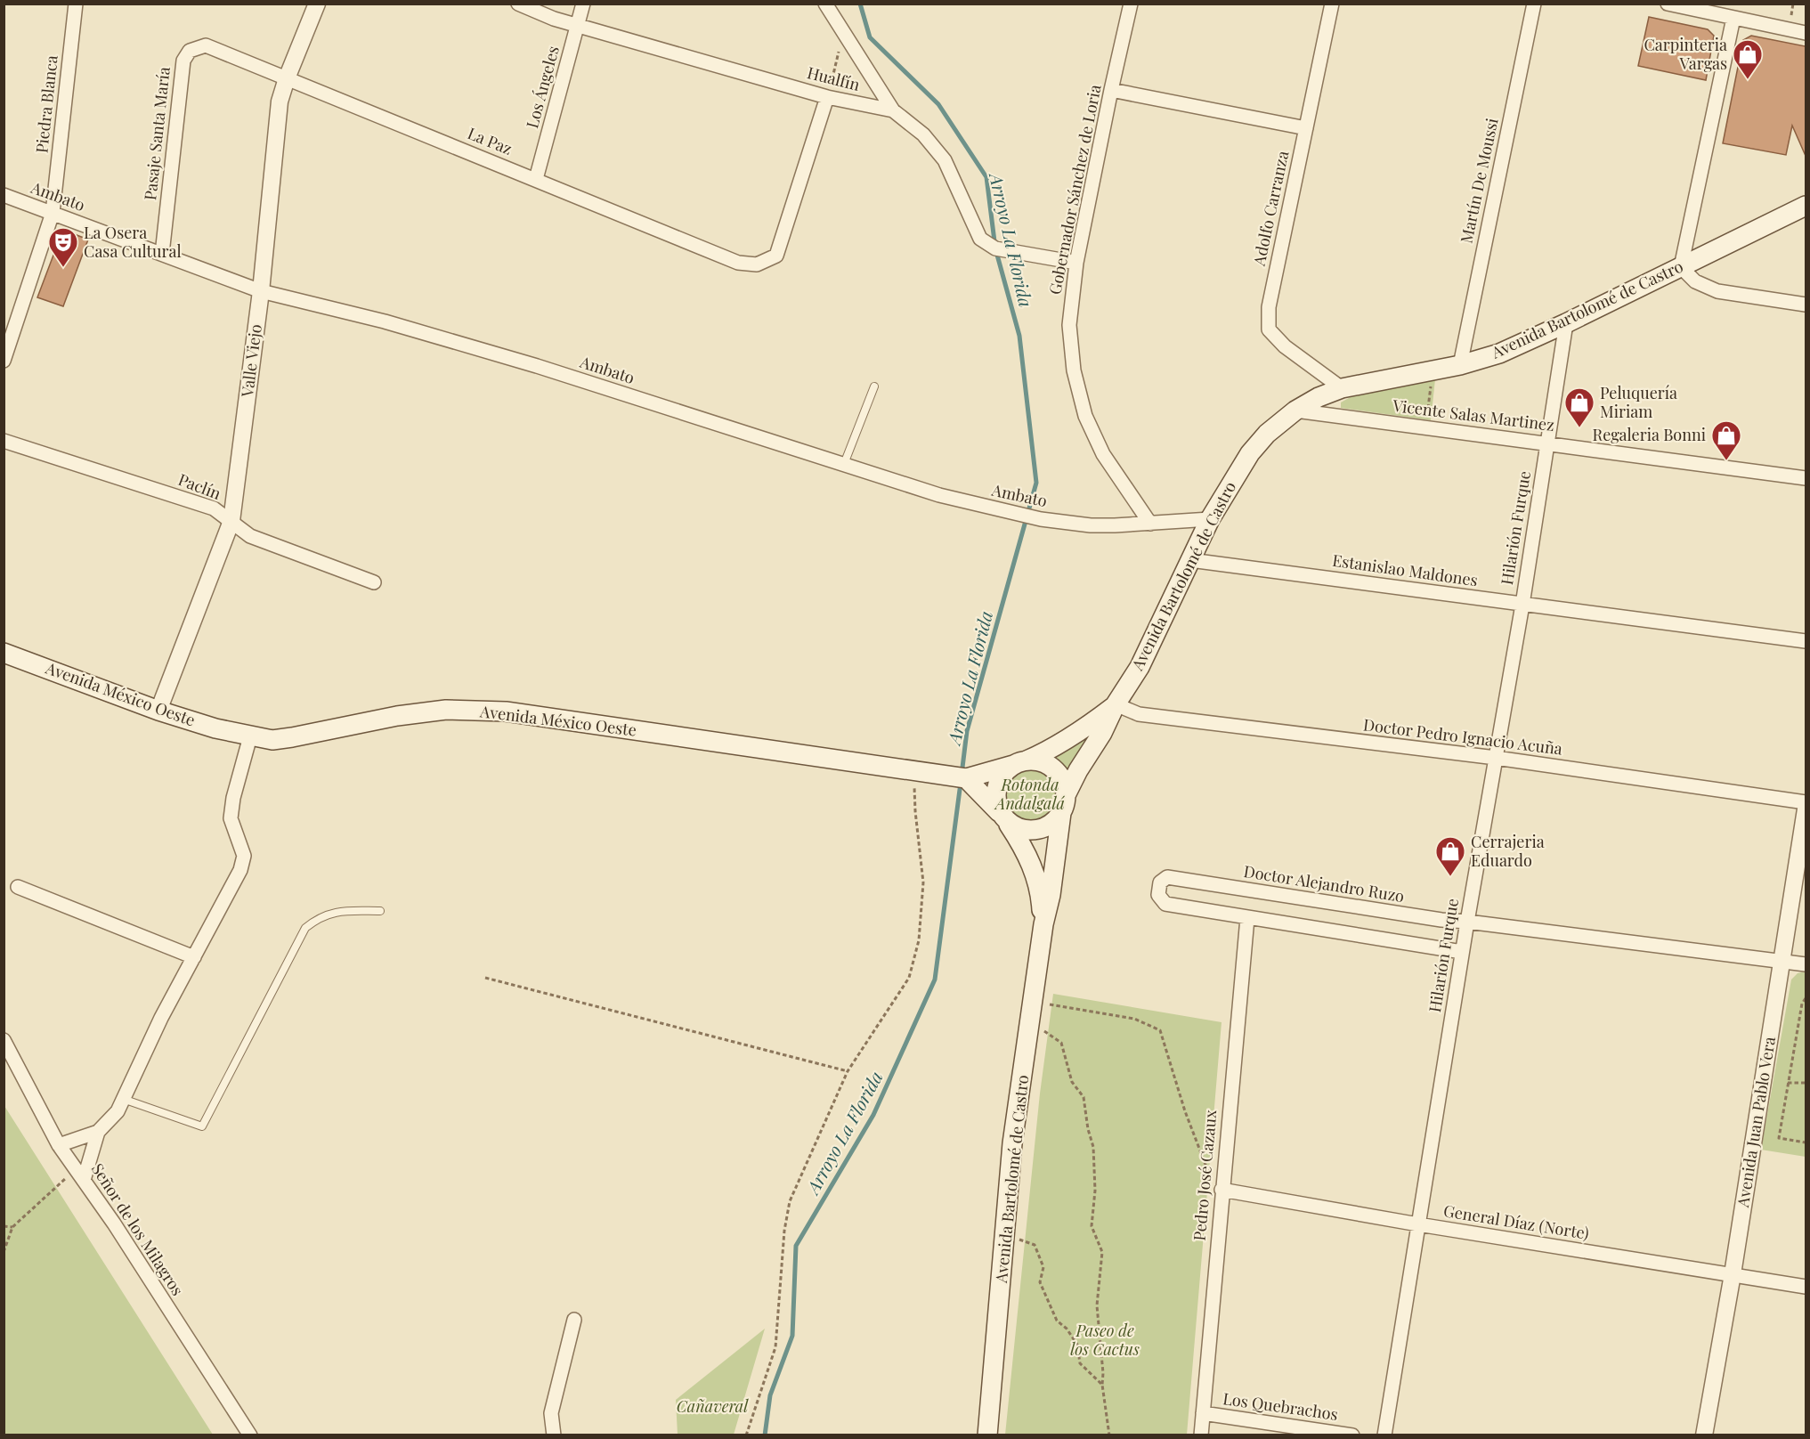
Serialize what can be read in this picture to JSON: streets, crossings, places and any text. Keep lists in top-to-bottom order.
{
  "streets": {
    "main road": ["Avenida Bartolomé de Castro", "Avenida México Oeste"],
    "street": [
      "Hualfín",
      "Los Ángeles",
      "Piedra Blanca",
      "Pasaje Santa María",
      "La Paz",
      "Martín De Moussi",
      "Gobernador Sánchez de Loria",
      "Ambato",
      "Adolfo Carranza",
      "Valle Viejo",
      "Vicente Salas Martinez",
      "Paclín",
      "Hilarión Furque",
      "Estanislao Maldones",
      "Doctor Pedro Ignacio Acuña",
      "Doctor Alejandro Ruzo",
      "Avenida Juan Pablo Vera",
      "Pedro José Cazaux",
      "General Díaz (Norte)",
      "Señor de los Milagros",
      "Los Quebrachos"
    ]
  },
  "crossings": [
    ["Hualfín", "Los Ángeles"],
    ["Hualfín", "La Paz"],
    ["Hualfín", "Gobernador Sánchez de Loria"],
    ["Los Ángeles", "La Paz"],
    ["Piedra Blanca", "Ambato"],
    ["Pasaje Santa María", "La Paz"],
    ["Pasaje Santa María", "Ambato"],
    ["La Paz", "Valle Viejo"],
    ["Martín De Moussi", "Avenida Bartolomé de Castro"],
    ["Gobernador Sánchez de Loria", "Ambato"],
    ["Ambato", "Avenida Bartolomé de Castro"],
    ["Ambato", "Valle Viejo"],
    ["Adolfo Carranza", "Avenida Bartolomé de Castro"],
    ["Avenida Bartolomé de Castro", "Vicente Salas Martinez"],
    ["Avenida Bartolomé de Castro", "Hilarión Furque"],
    ["Avenida Bartolomé de Castro", "Estanislao Maldones"],
    ["Avenida Bartolomé de Castro", "Avenida México Oeste"],
    ["Avenida Bartolomé de Castro", "Doctor Pedro Ignacio Acuña"],
    ["Valle Viejo", "Paclín"],
    ["Valle Viejo", "Avenida México Oeste"],
    ["Vicente Salas Martinez", "Hilarión Furque"],
    ["Hilarión Furque", "Estanislao Maldones"],
    ["Hilarión Furque", "Doctor Pedro Ignacio Acuña"],
    ["Hilarión Furque", "Doctor Alejandro Ruzo"],
    ["Hilarión Furque", "General Díaz (Norte)"],
    ["Doctor Alejandro Ruzo", "Avenida Juan Pablo Vera"],
    ["Doctor Alejandro Ruzo", "Pedro José Cazaux"],
    ["Avenida Juan Pablo Vera", "General Díaz (Norte)"],
    ["Pedro José Cazaux", "General Díaz (Norte)"],
    ["Pedro José Cazaux", "Los Quebrachos"]
  ],
  "water": ["Arroyo La Florida"],
  "parks": ["Rotonda Andalgalá", "Paseo de los Cactus", "Cañaveral"],
  "places": {
    "shop": [
      "Carpinteria Vargas",
      "Peluquería Miriam",
      "Regaleria Bonni",
      "Cerrajeria Eduardo"
    ],
    "theatre": ["La Osera Casa Cultural"]
  }
}
